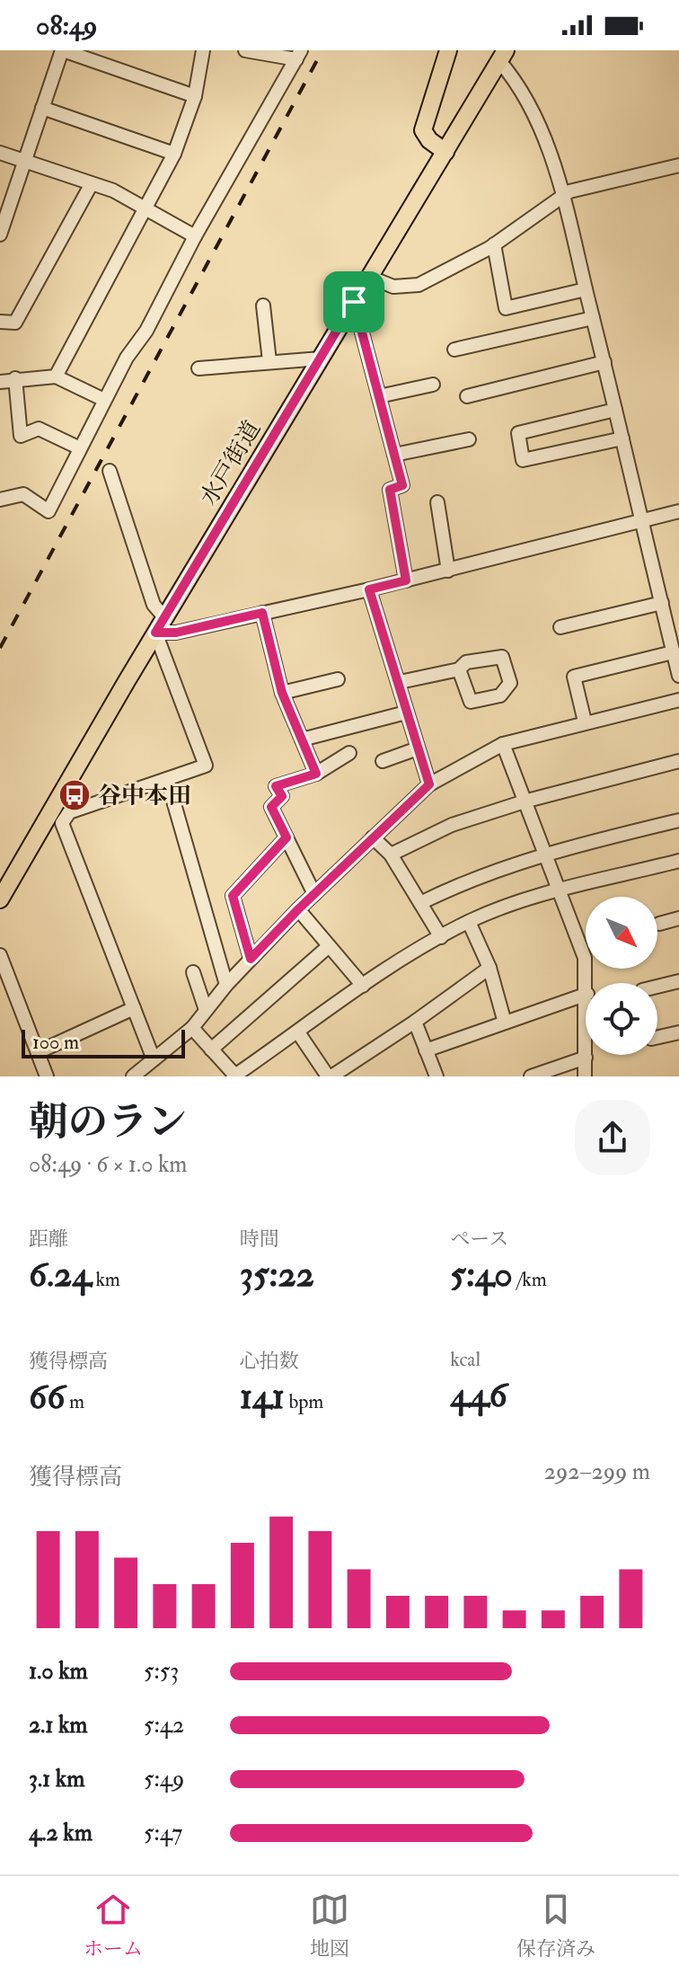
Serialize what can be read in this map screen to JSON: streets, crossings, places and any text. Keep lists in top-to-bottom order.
{
  "streets": {
    "main road": ["水戸街道"]
  },
  "places": {
    "bus stop": ["谷中本田"]
  },
  "scale_bar": "100 m",
  "north": "bottom right",
  "page": {
    "status": "08:49",
    "scale": "100 m",
    "heading": ["朝のラン", "08:49 · 6 × 1.0 km"],
    "stats": [
      ["距離", "6.24 km"],
      ["時間", "35:22"],
      ["ペース", "5:40 /km"],
      ["獲得標高", "66 m"],
      ["心拍数", "141 bpm"],
      ["kcal", "446"]
    ],
    "chart": ["獲得標高", "292–299 m"],
    "list": [
      {
        "name": "1.0 km",
        "note": "5:53"
      },
      {
        "name": "2.1 km",
        "note": "5:42"
      },
      {
        "name": "3.1 km",
        "note": "5:49"
      },
      {
        "name": "4.2 km",
        "note": "5:47"
      }
    ],
    "tabs": ["ホーム", "地図", "保存済み"]
  }
}
